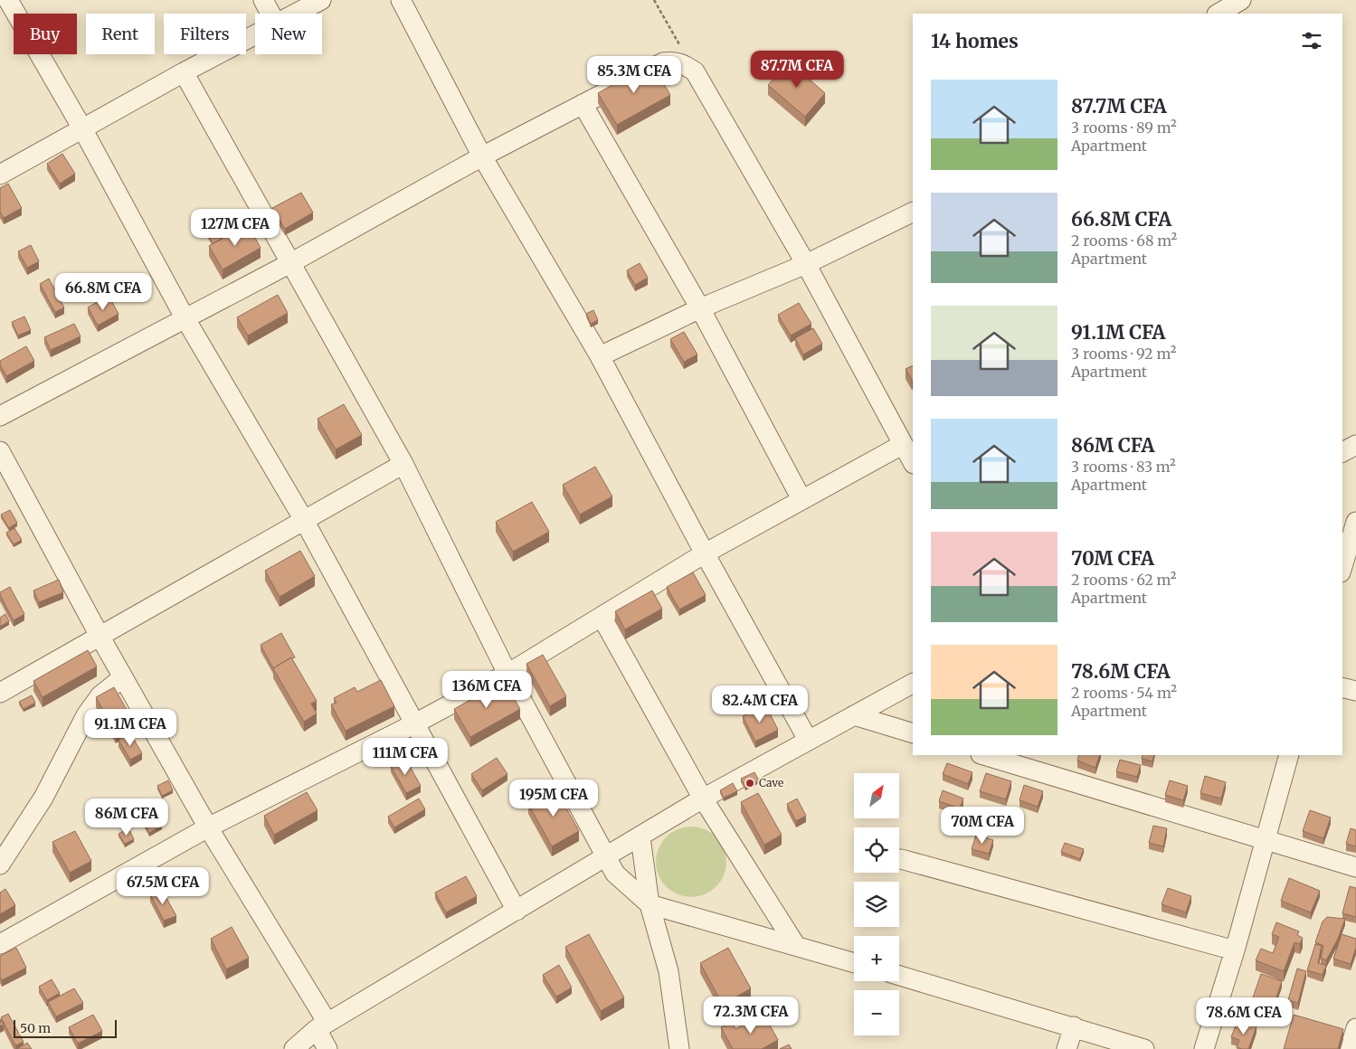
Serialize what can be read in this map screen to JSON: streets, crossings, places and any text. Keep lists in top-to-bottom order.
{
  "places": ["Cave"],
  "scale_bar": "50 m",
  "north": "top right",
  "page": {
    "chip": [
      "Buy",
      "Rent",
      "Filters",
      "New"
    ],
    "heading": "14 homes",
    "price": [
      "87.7M CFA",
      "85.3M CFA",
      "127M CFA",
      "66.8M CFA",
      "136M CFA",
      "82.4M CFA",
      "91.1M CFA",
      "111M CFA",
      "195M CFA",
      "86M CFA",
      "70M CFA",
      "67.5M CFA",
      "72.3M CFA",
      "78.6M CFA"
    ],
    "list": [
      {
        "name": "87.7M CFA",
        "note": "3 rooms · 89 m² · Apartment"
      },
      {
        "name": "66.8M CFA",
        "note": "2 rooms · 68 m² · Apartment"
      },
      {
        "name": "91.1M CFA",
        "note": "3 rooms · 92 m² · Apartment"
      },
      {
        "name": "86M CFA",
        "note": "3 rooms · 83 m² · Apartment"
      },
      {
        "name": "70M CFA",
        "note": "2 rooms · 62 m² · Apartment"
      },
      {
        "name": "78.6M CFA",
        "note": "2 rooms · 54 m² · Apartment"
      }
    ],
    "map_buttons": ["+", "−"],
    "scale": "50 m"
  }
}
